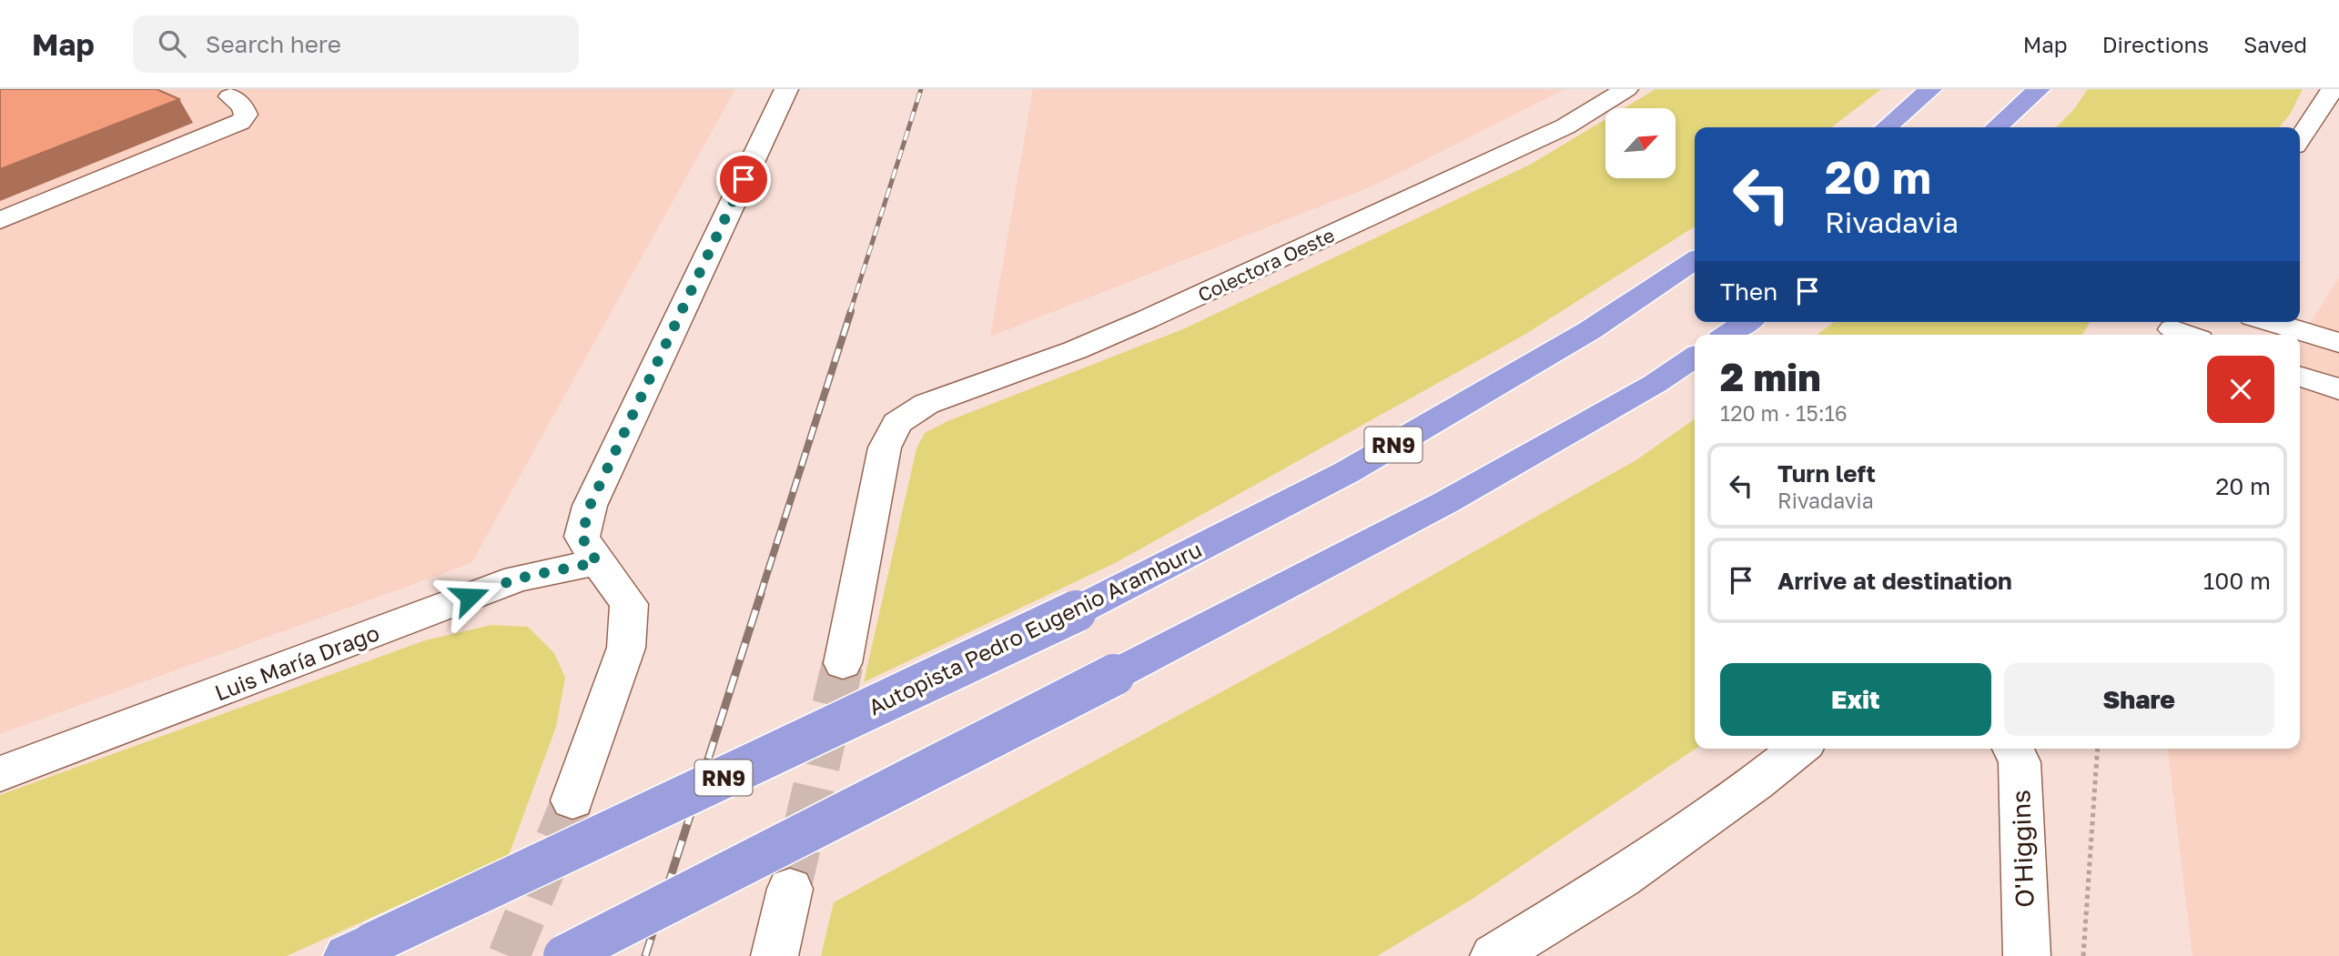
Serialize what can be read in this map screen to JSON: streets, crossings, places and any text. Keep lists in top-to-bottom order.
{
  "streets": {
    "highway": ["RN9", "Autopista Pedro Eugenio Aramburu"],
    "street": ["Colectora Oeste", "Luis María Drago", "O'Higgins"]
  },
  "north": "top right",
  "page": {
    "header": "Map",
    "search": "Search here",
    "nav": ["Map", "Directions", "Saved"],
    "turn": ["20 m", "Rivadavia"],
    "then": "Then",
    "heading": ["2 min", "120 m · 15:16"],
    "list": [
      {
        "name": "Turn left",
        "note": "Rivadavia",
        "value": "20 m"
      },
      {
        "name": "Arrive at destination",
        "value": "100 m"
      }
    ],
    "buttons": ["Exit", "Share"]
  }
}
